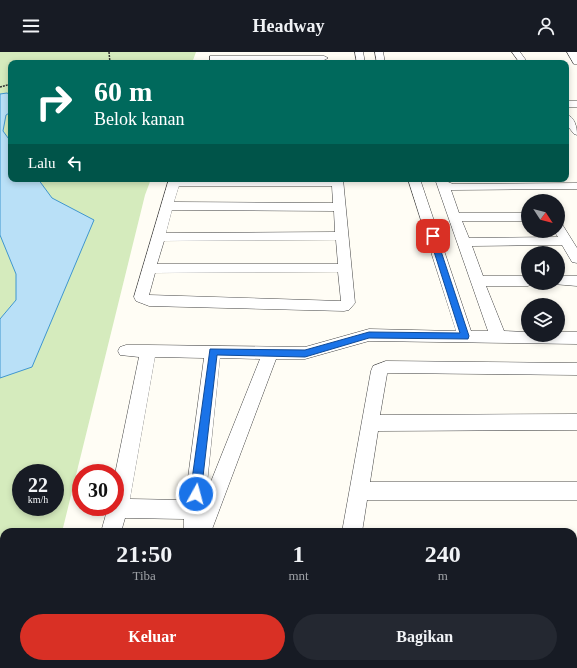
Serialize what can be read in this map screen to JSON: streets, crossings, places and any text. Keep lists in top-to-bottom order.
{
  "north": "bottom right",
  "page": {
    "header": "Headway",
    "turn": ["60 m", "Belok kanan"],
    "then": "Lalu",
    "speed": "22 km/h",
    "limit": "30",
    "eta": [
      "21:50",
      "Tiba",
      "1",
      "mnt",
      "240",
      "m"
    ],
    "buttons": ["Keluar", "Bagikan"]
  }
}
